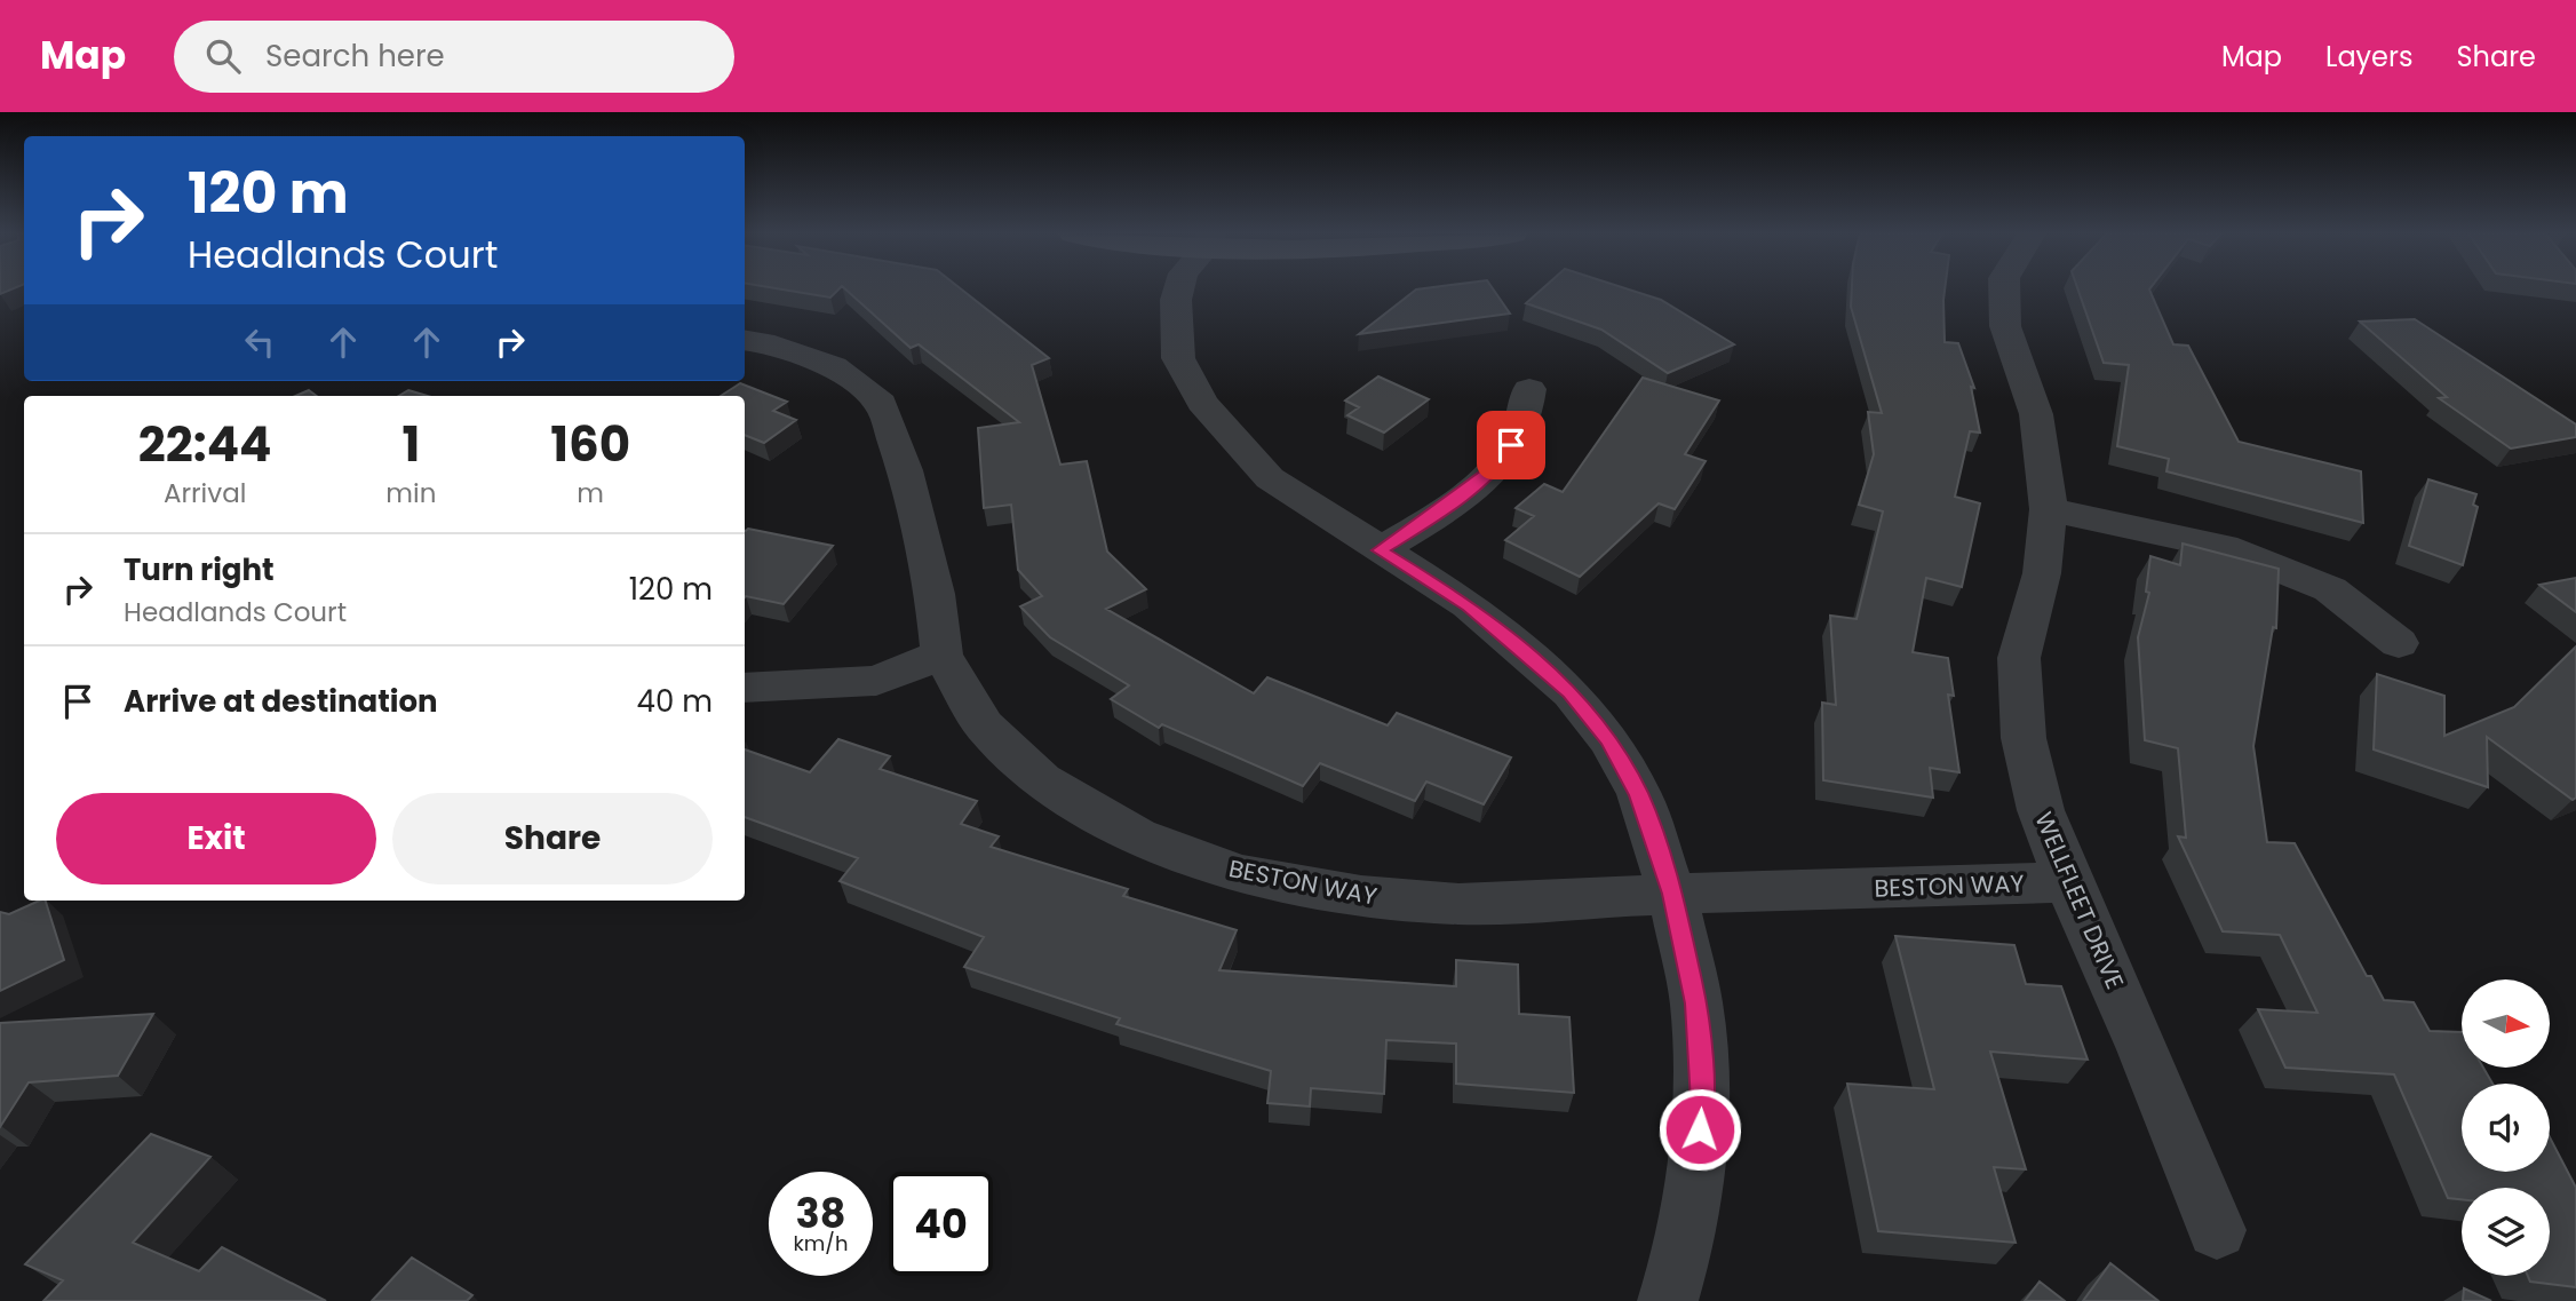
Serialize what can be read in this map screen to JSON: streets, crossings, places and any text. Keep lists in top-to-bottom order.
{
  "streets": {
    "street": ["BESTON WAY", "WELLFLEET DRIVE"]
  },
  "crossings": [
    ["BESTON WAY", "WELLFLEET DRIVE"]
  ],
  "north": "right",
  "page": {
    "header": "Map",
    "search": "Search here",
    "nav": ["Map", "Layers", "Share"],
    "turn": ["120 m", "Headlands Court"],
    "eta": [
      "22:44",
      "Arrival",
      "1",
      "min",
      "160",
      "m"
    ],
    "list": [
      {
        "name": "Turn right",
        "note": "Headlands Court",
        "value": "120 m"
      },
      {
        "name": "Arrive at destination",
        "value": "40 m"
      }
    ],
    "buttons": ["Exit", "Share"],
    "speed": "38 km/h",
    "limit": "40"
  }
}
